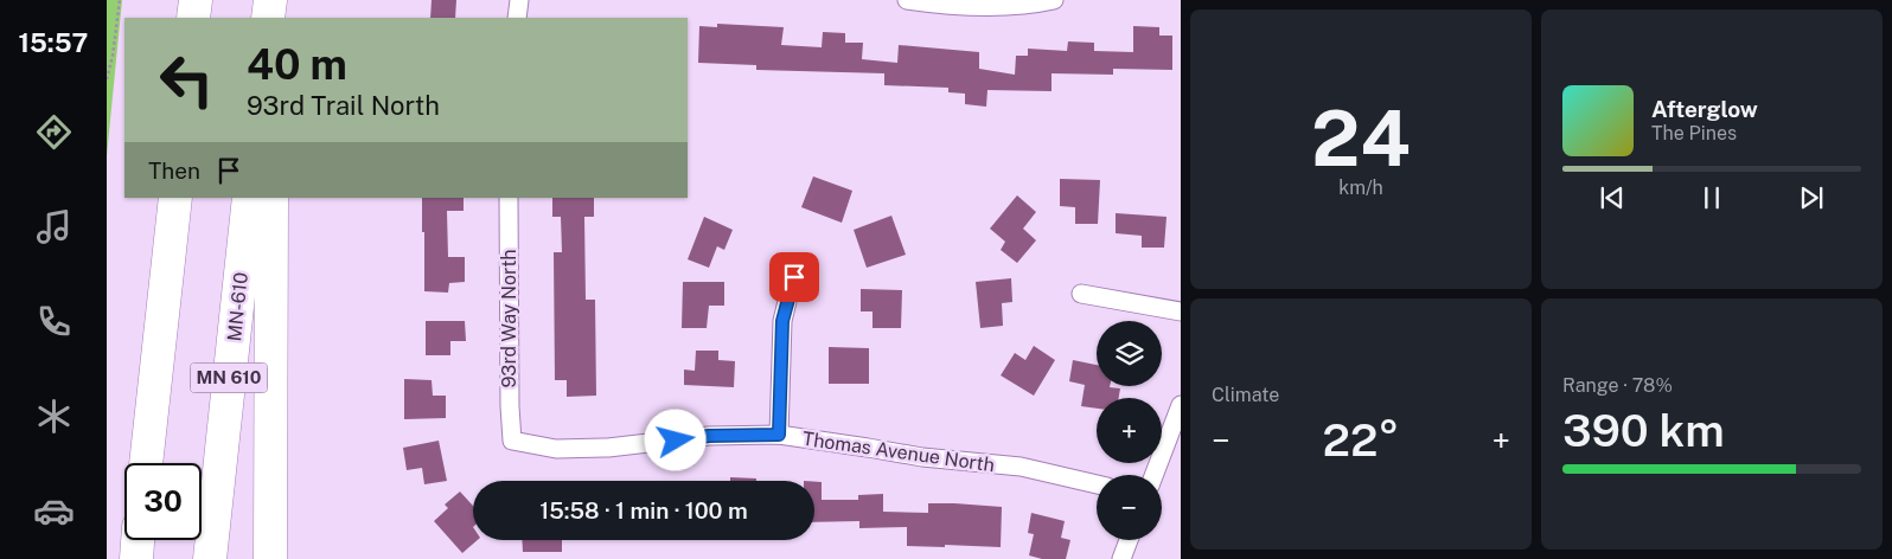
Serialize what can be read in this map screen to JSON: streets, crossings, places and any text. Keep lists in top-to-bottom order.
{
  "streets": {
    "highway": ["MN-610", "MN 610"],
    "street": ["93rd Way North", "Thomas Avenue North"]
  },
  "crossings": [
    ["93rd Way North", "Thomas Avenue North"]
  ],
  "page": {
    "tabs": "15:57",
    "tile": [
      ["24", "km/h"],
      "Climate",
      ["Range · 78%", "390 km"]
    ],
    "turn": ["40 m", "93rd Trail North"],
    "song": ["Afterglow", "The Pines"],
    "then": "Then",
    "map_buttons": ["+", "−"],
    "heat": ["−", "22°", "+"],
    "limit": "30",
    "trip": "15:58 · 1 min · 100 m"
  }
}
